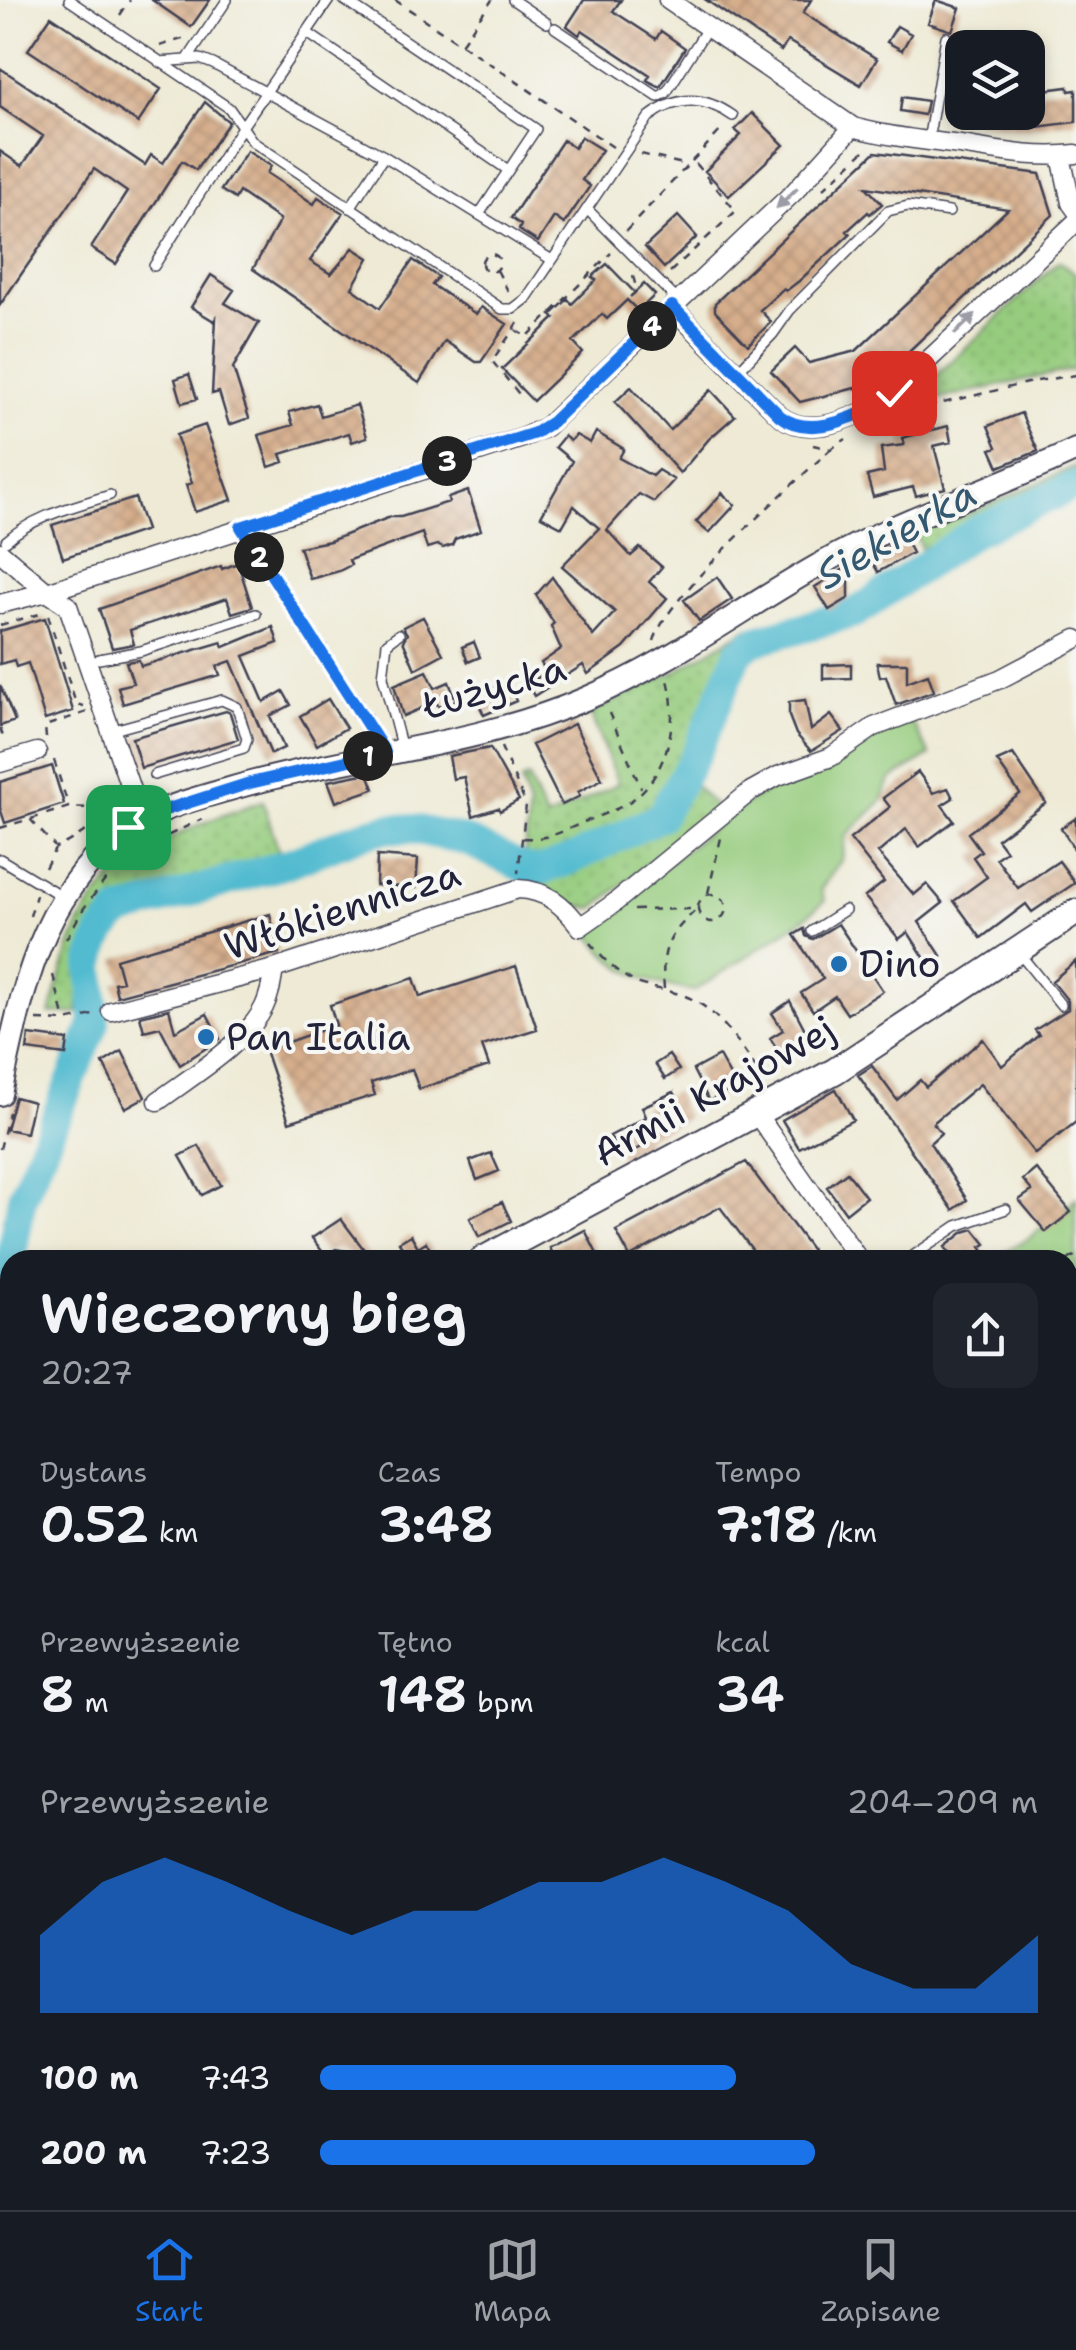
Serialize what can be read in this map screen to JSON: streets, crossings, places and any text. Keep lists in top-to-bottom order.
{
  "streets": {
    "main road": ["Armii Krajowej"],
    "street": ["Łużycka", "Włókiennicza"]
  },
  "water": ["Siekierka"],
  "places": ["Dino", "Pan Italia"],
  "page": {
    "pins": [
      "4",
      "3",
      "2",
      "1"
    ],
    "heading": ["Wieczorny bieg", "20:27"],
    "stats": [
      ["Dystans", "0.52 km"],
      ["Czas", "3:48"],
      ["Tempo", "7:18 /km"],
      ["Przewyższenie", "8 m"],
      ["Tętno", "148 bpm"],
      ["kcal", "34"]
    ],
    "chart": ["Przewyższenie", "204–209 m"],
    "list": [
      {
        "name": "100 m",
        "note": "7:43"
      },
      {
        "name": "200 m",
        "note": "7:23"
      }
    ],
    "tabs": ["Start", "Mapa", "Zapisane"]
  }
}
